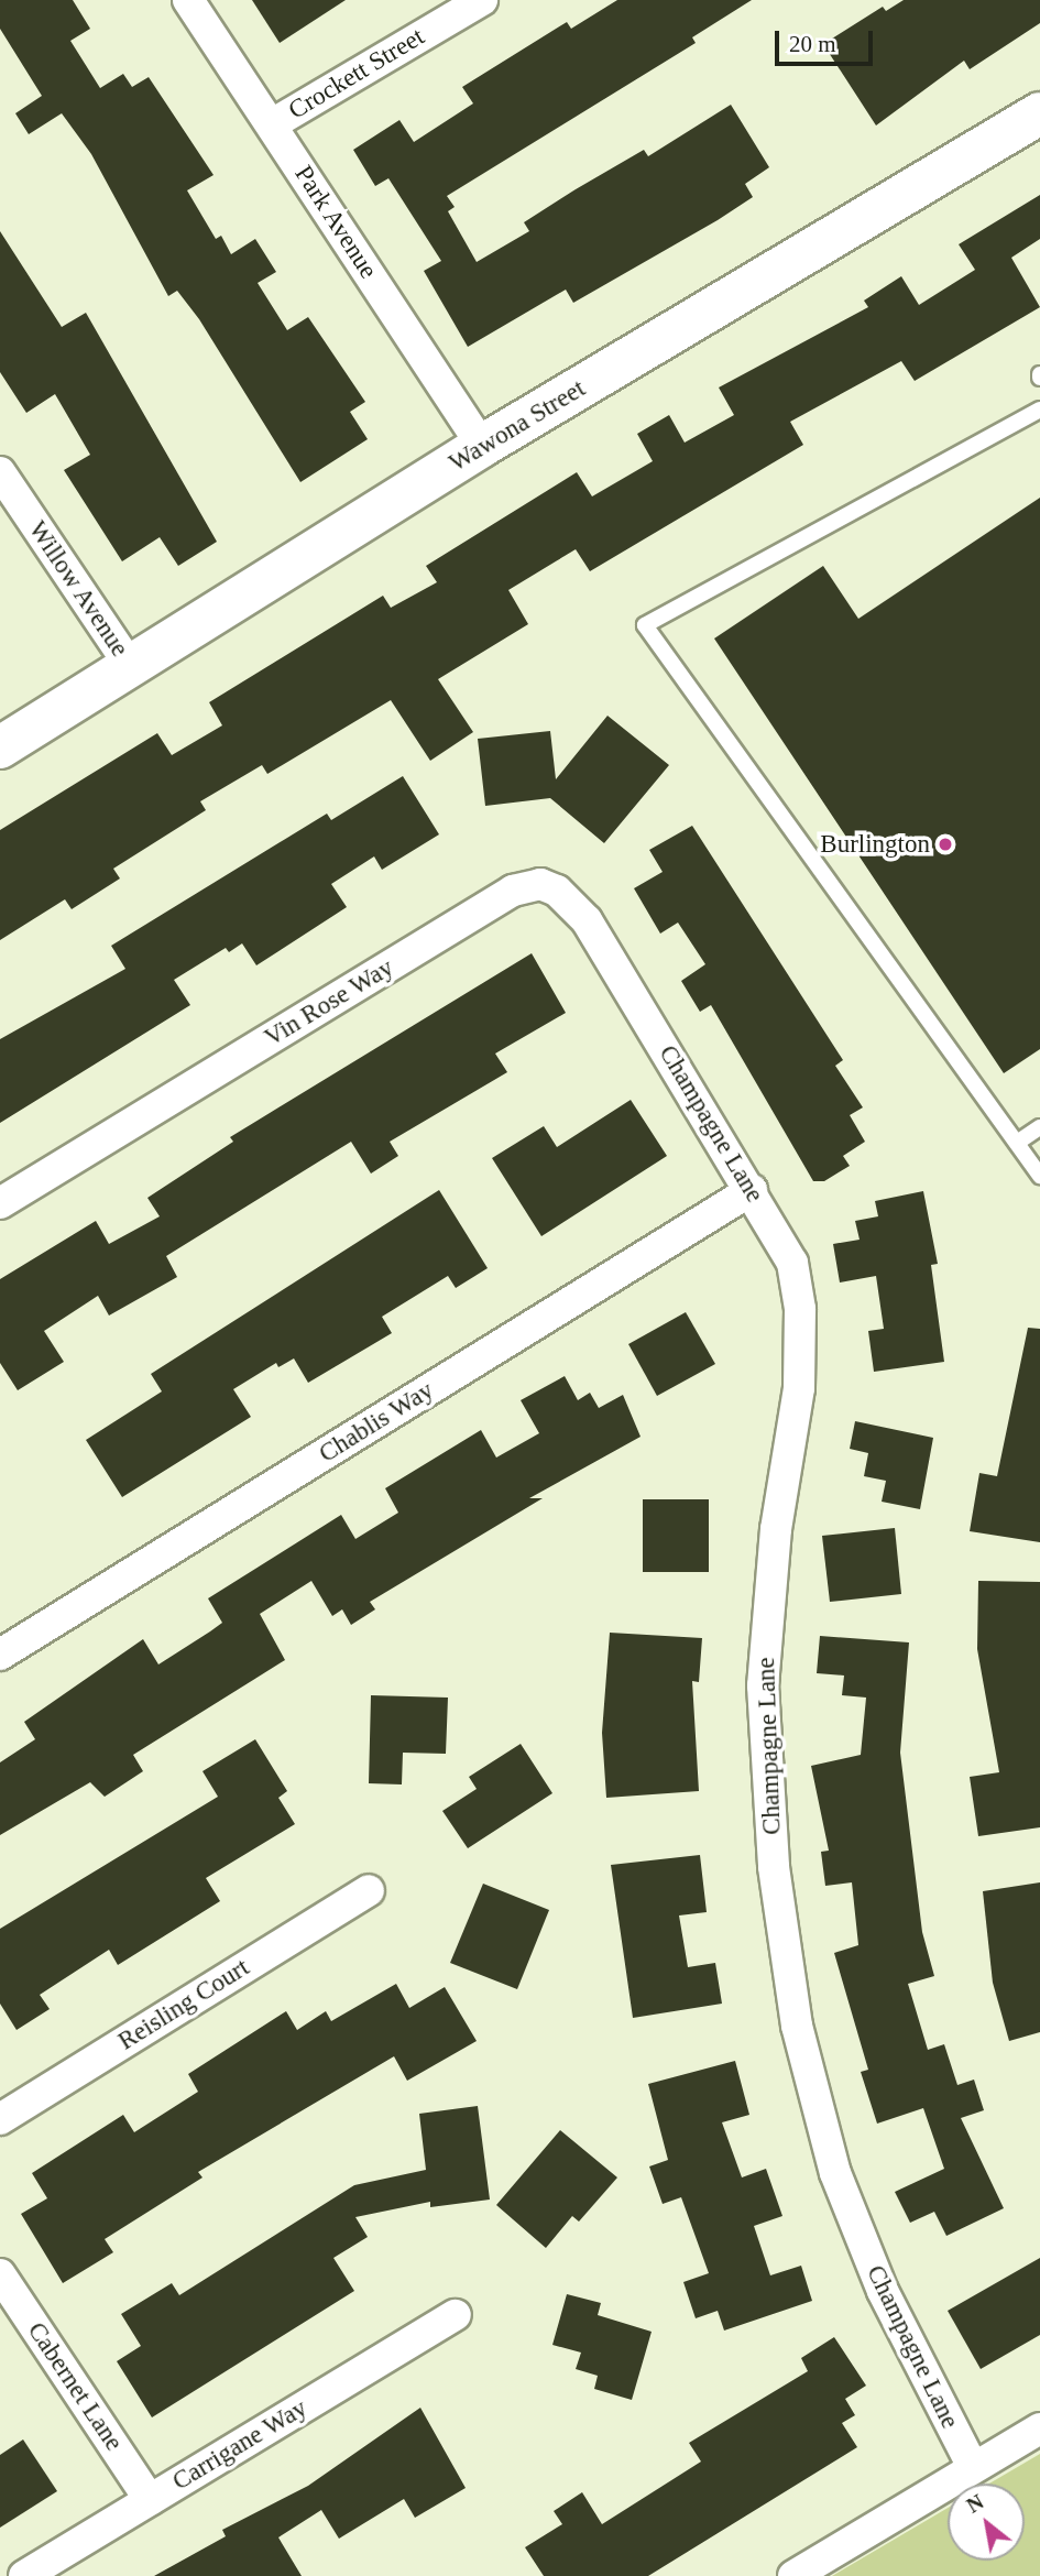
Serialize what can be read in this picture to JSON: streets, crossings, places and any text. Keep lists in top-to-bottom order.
{
  "streets": {
    "street": [
      "Crockett Street",
      "Park Avenue",
      "Wawona Street",
      "Willow Avenue",
      "Vin Rose Way",
      "Champagne Lane",
      "Chablis Way",
      "Reisling Court",
      "Cabernet Lane",
      "Carrigane Way"
    ]
  },
  "crossings": [
    ["Crockett Street", "Park Avenue"],
    ["Park Avenue", "Wawona Street"],
    ["Wawona Street", "Willow Avenue"],
    ["Vin Rose Way", "Champagne Lane"],
    ["Champagne Lane", "Chablis Way"],
    ["Cabernet Lane", "Carrigane Way"]
  ],
  "places": ["Burlington"],
  "scale_bar": "20 m",
  "north": "top left"
}
